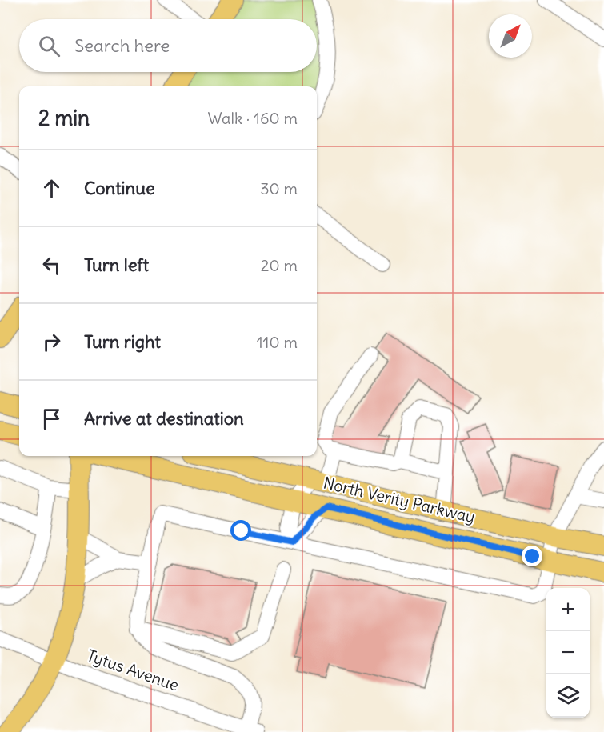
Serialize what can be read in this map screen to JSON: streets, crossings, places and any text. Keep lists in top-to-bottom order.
{
  "streets": {
    "main road": ["North Verity Parkway"],
    "street": ["Tytus Avenue"]
  },
  "north": "top right",
  "page": {
    "search": "Search here",
    "heading": ["2 min", "Walk · 160 m"],
    "list": [
      ["Continue", "30 m"],
      ["Turn left", "20 m"],
      ["Turn right", "110 m"],
      "Arrive at destination"
    ],
    "map_buttons": ["+", "−"]
  }
}
